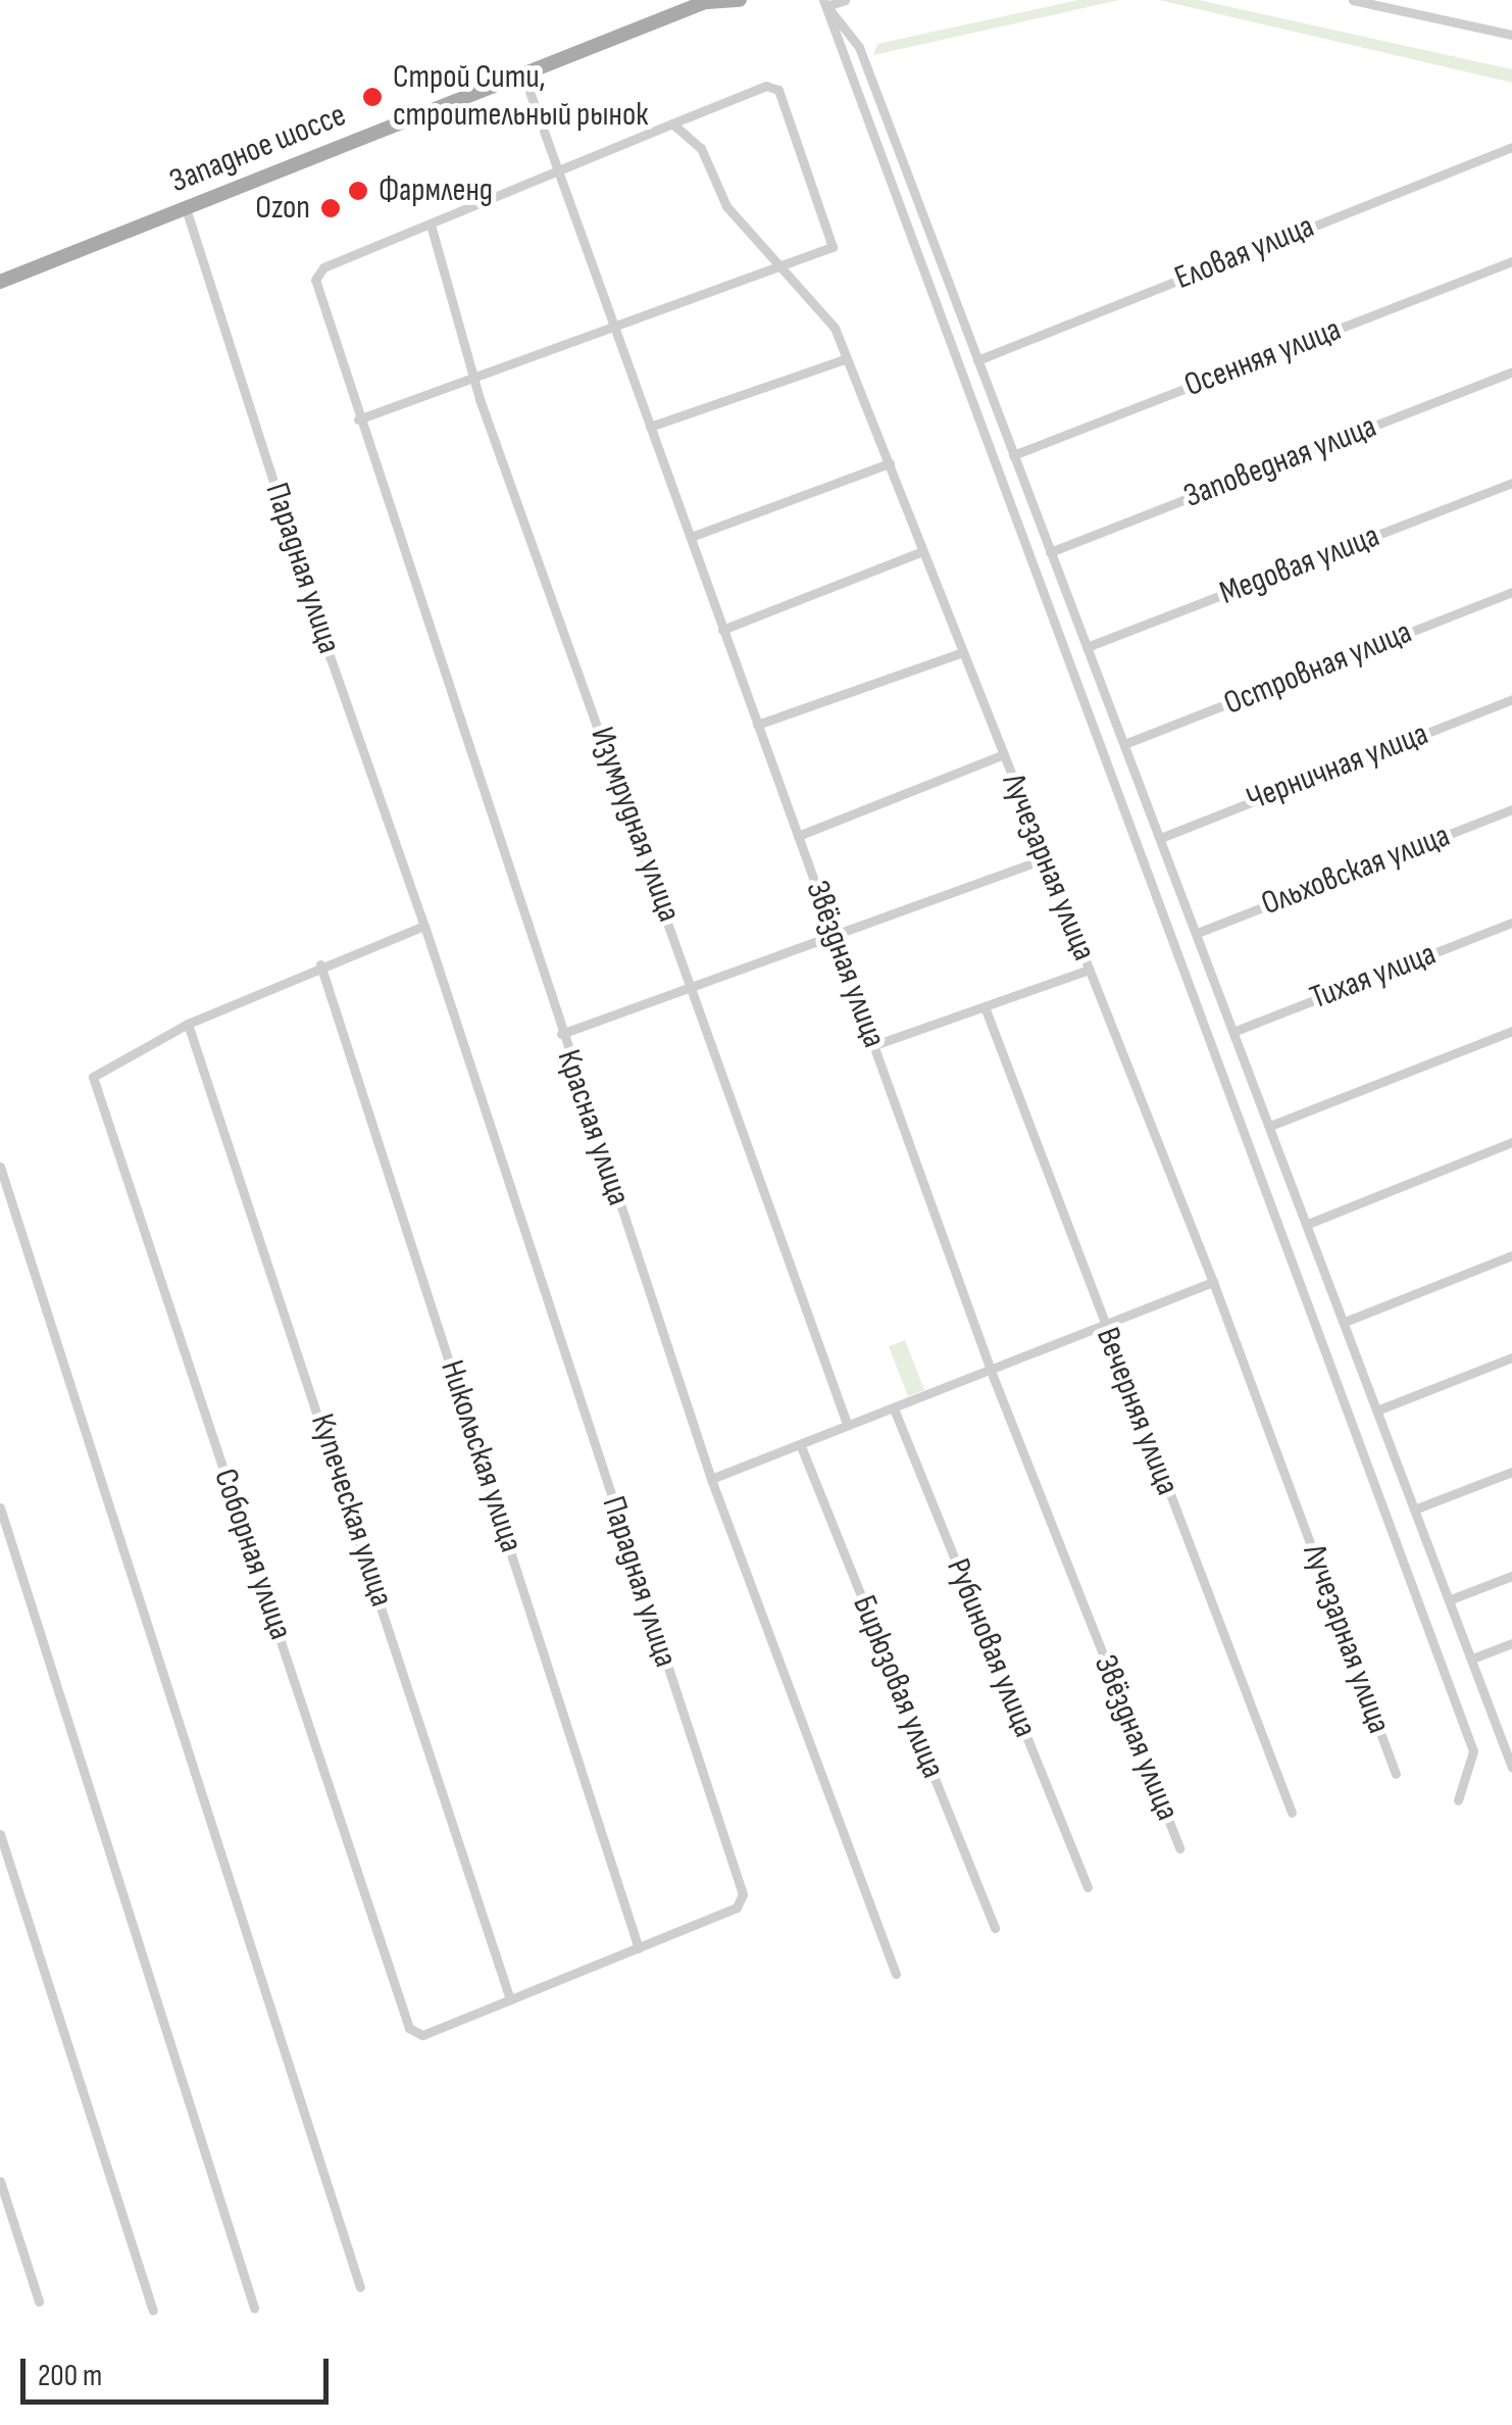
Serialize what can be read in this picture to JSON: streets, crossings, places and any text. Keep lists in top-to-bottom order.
{
  "streets": {
    "main road": ["Западное шоссе"],
    "street": [
      "Еловая улица",
      "Осенняя улица",
      "Заповедная улица",
      "Медовая улица",
      "Парадная улица",
      "Островная улица",
      "Черничная улица",
      "Изумрудная улица",
      "Лучезарная улица",
      "Ольховская улица",
      "Звёздная улица",
      "Тихая улица",
      "Красная улица",
      "Вечерняя улица",
      "Никольская улица",
      "Купеческая улица",
      "Соборная улица",
      "Рубиновая улица",
      "Бирюзовая улица"
    ]
  },
  "crossings": [
    ["Западное шоссе", "Парадная улица"],
    ["Западное шоссе", "Звёздная улица"],
    ["Парадная улица", "Никольская улица"],
    ["Парадная улица", "Купеческая улица"],
    ["Парадная улица", "Соборная улица"],
    ["Изумрудная улица", "Красная улица"],
    ["Купеческая улица", "Соборная улица"]
  ],
  "places": ["Строй Сити, строительный рынок", "Фармленд", "Ozon"],
  "scale_bar": "200 m"
}
